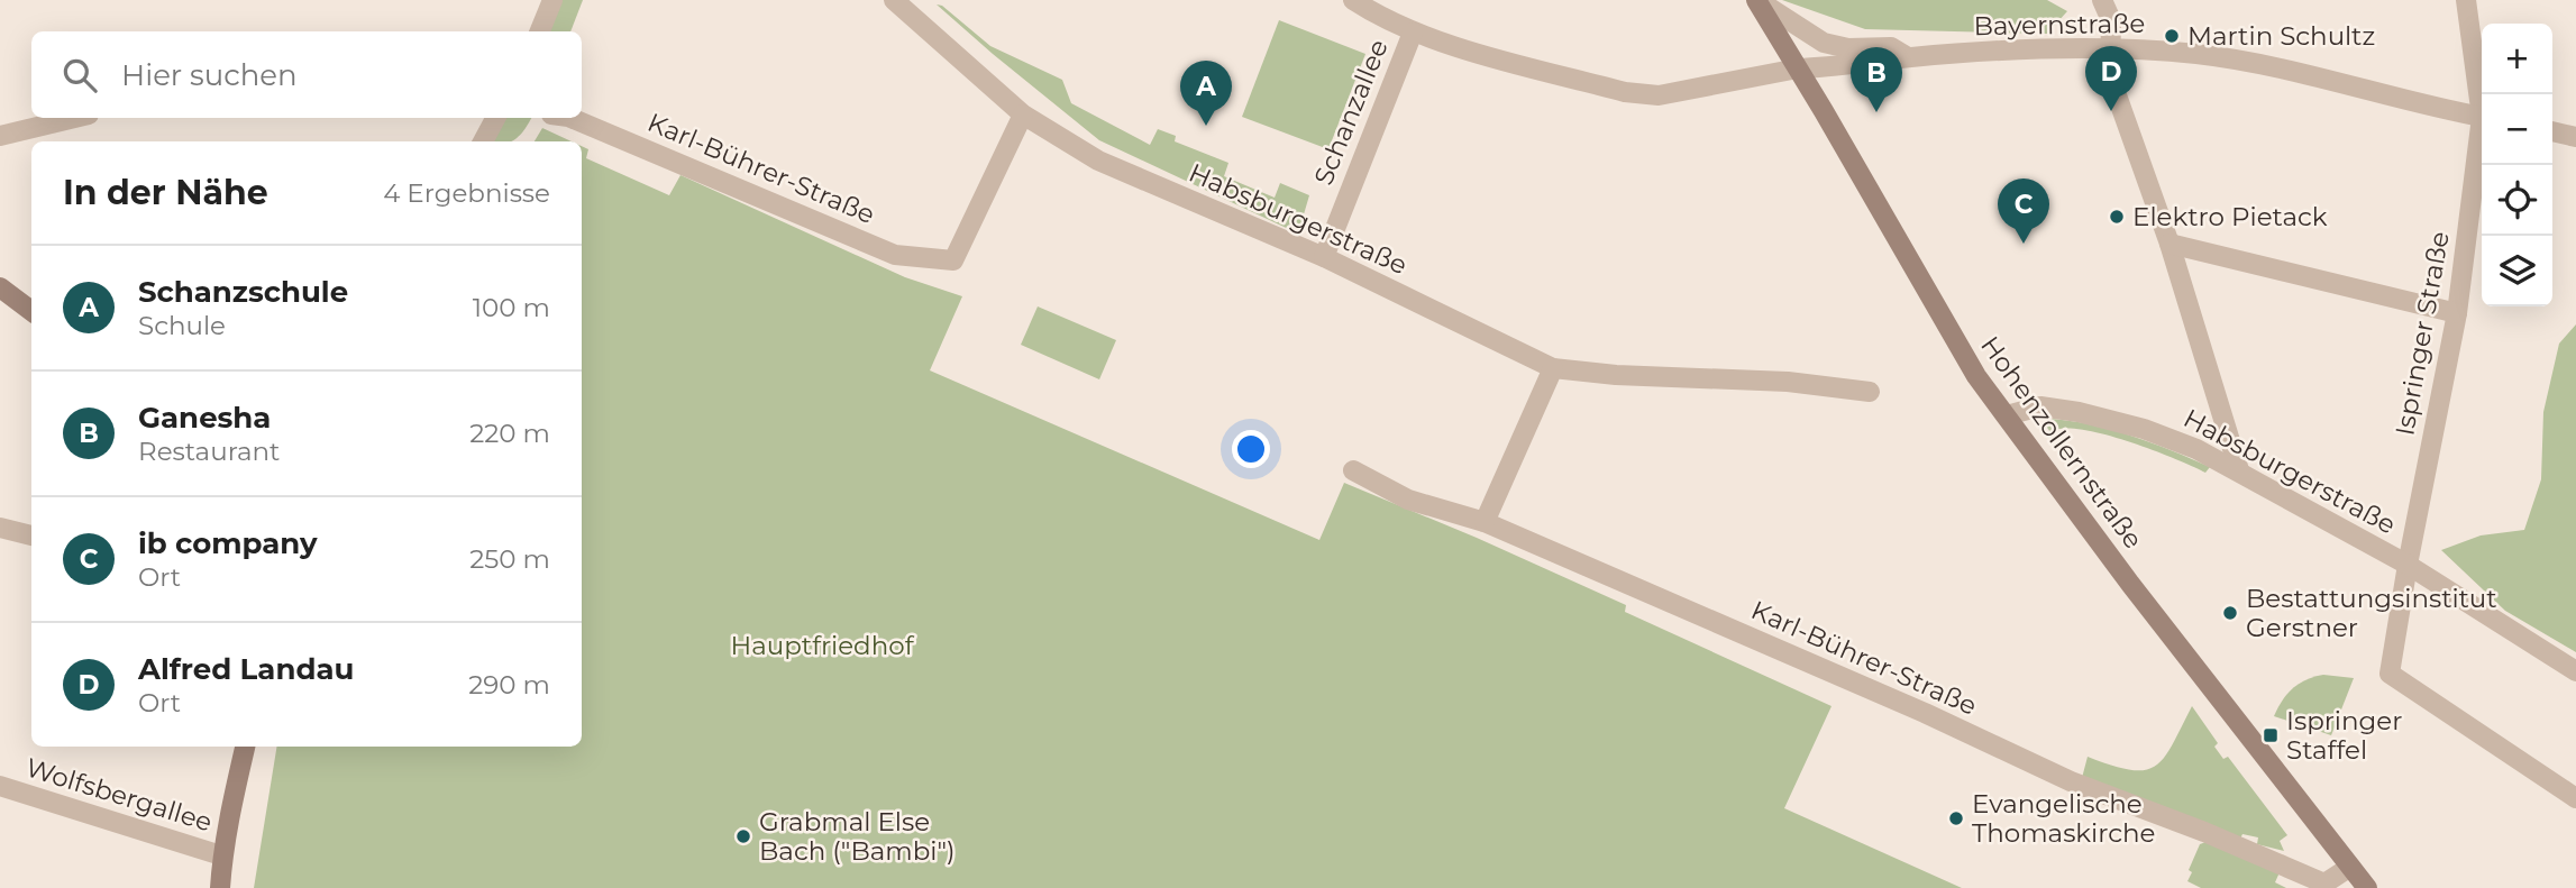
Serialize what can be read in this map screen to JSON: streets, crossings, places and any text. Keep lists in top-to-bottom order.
{
  "streets": {
    "main road": ["Hohenzollernstraße"],
    "street": [
      "Bayernstraße",
      "Schanzallee",
      "Karl-Bührer-Straße",
      "Habsburgerstraße",
      "Ispringer Straße",
      "Wolfsbergallee"
    ]
  },
  "crossings": [
    ["Bayernstraße", "Schanzallee"],
    ["Bayernstraße", "Hohenzollernstraße"],
    ["Schanzallee", "Habsburgerstraße"],
    ["Karl-Bührer-Straße", "Habsburgerstraße"],
    ["Karl-Bührer-Straße", "Hohenzollernstraße"],
    ["Habsburgerstraße", "Ispringer Straße"],
    ["Habsburgerstraße", "Hohenzollernstraße"]
  ],
  "parks": ["Hauptfriedhof"],
  "places": {
    "other": [
      "Martin Schultz",
      "Elektro Pietack",
      "Bestattungsinstitut Gerstner",
      "Evangelische Thomaskirche",
      "Grabmal Else Bach (\"Bambi\")"
    ],
    "transit": ["Ispringer Staffel"]
  },
  "page": {
    "map_buttons": ["+", "−"],
    "search": "Hier suchen",
    "pins": [
      "D",
      "B",
      "A",
      "C"
    ],
    "heading": ["In der Nähe", "4 Ergebnisse"],
    "list": [
      {
        "mark": "A",
        "name": "Schanzschule",
        "note": "Schule",
        "value": "100 m"
      },
      {
        "mark": "B",
        "name": "Ganesha",
        "note": "Restaurant",
        "value": "220 m"
      },
      {
        "mark": "C",
        "name": "ib company",
        "note": "Ort",
        "value": "250 m"
      },
      {
        "mark": "D",
        "name": "Alfred Landau",
        "note": "Ort",
        "value": "290 m"
      }
    ]
  }
}
